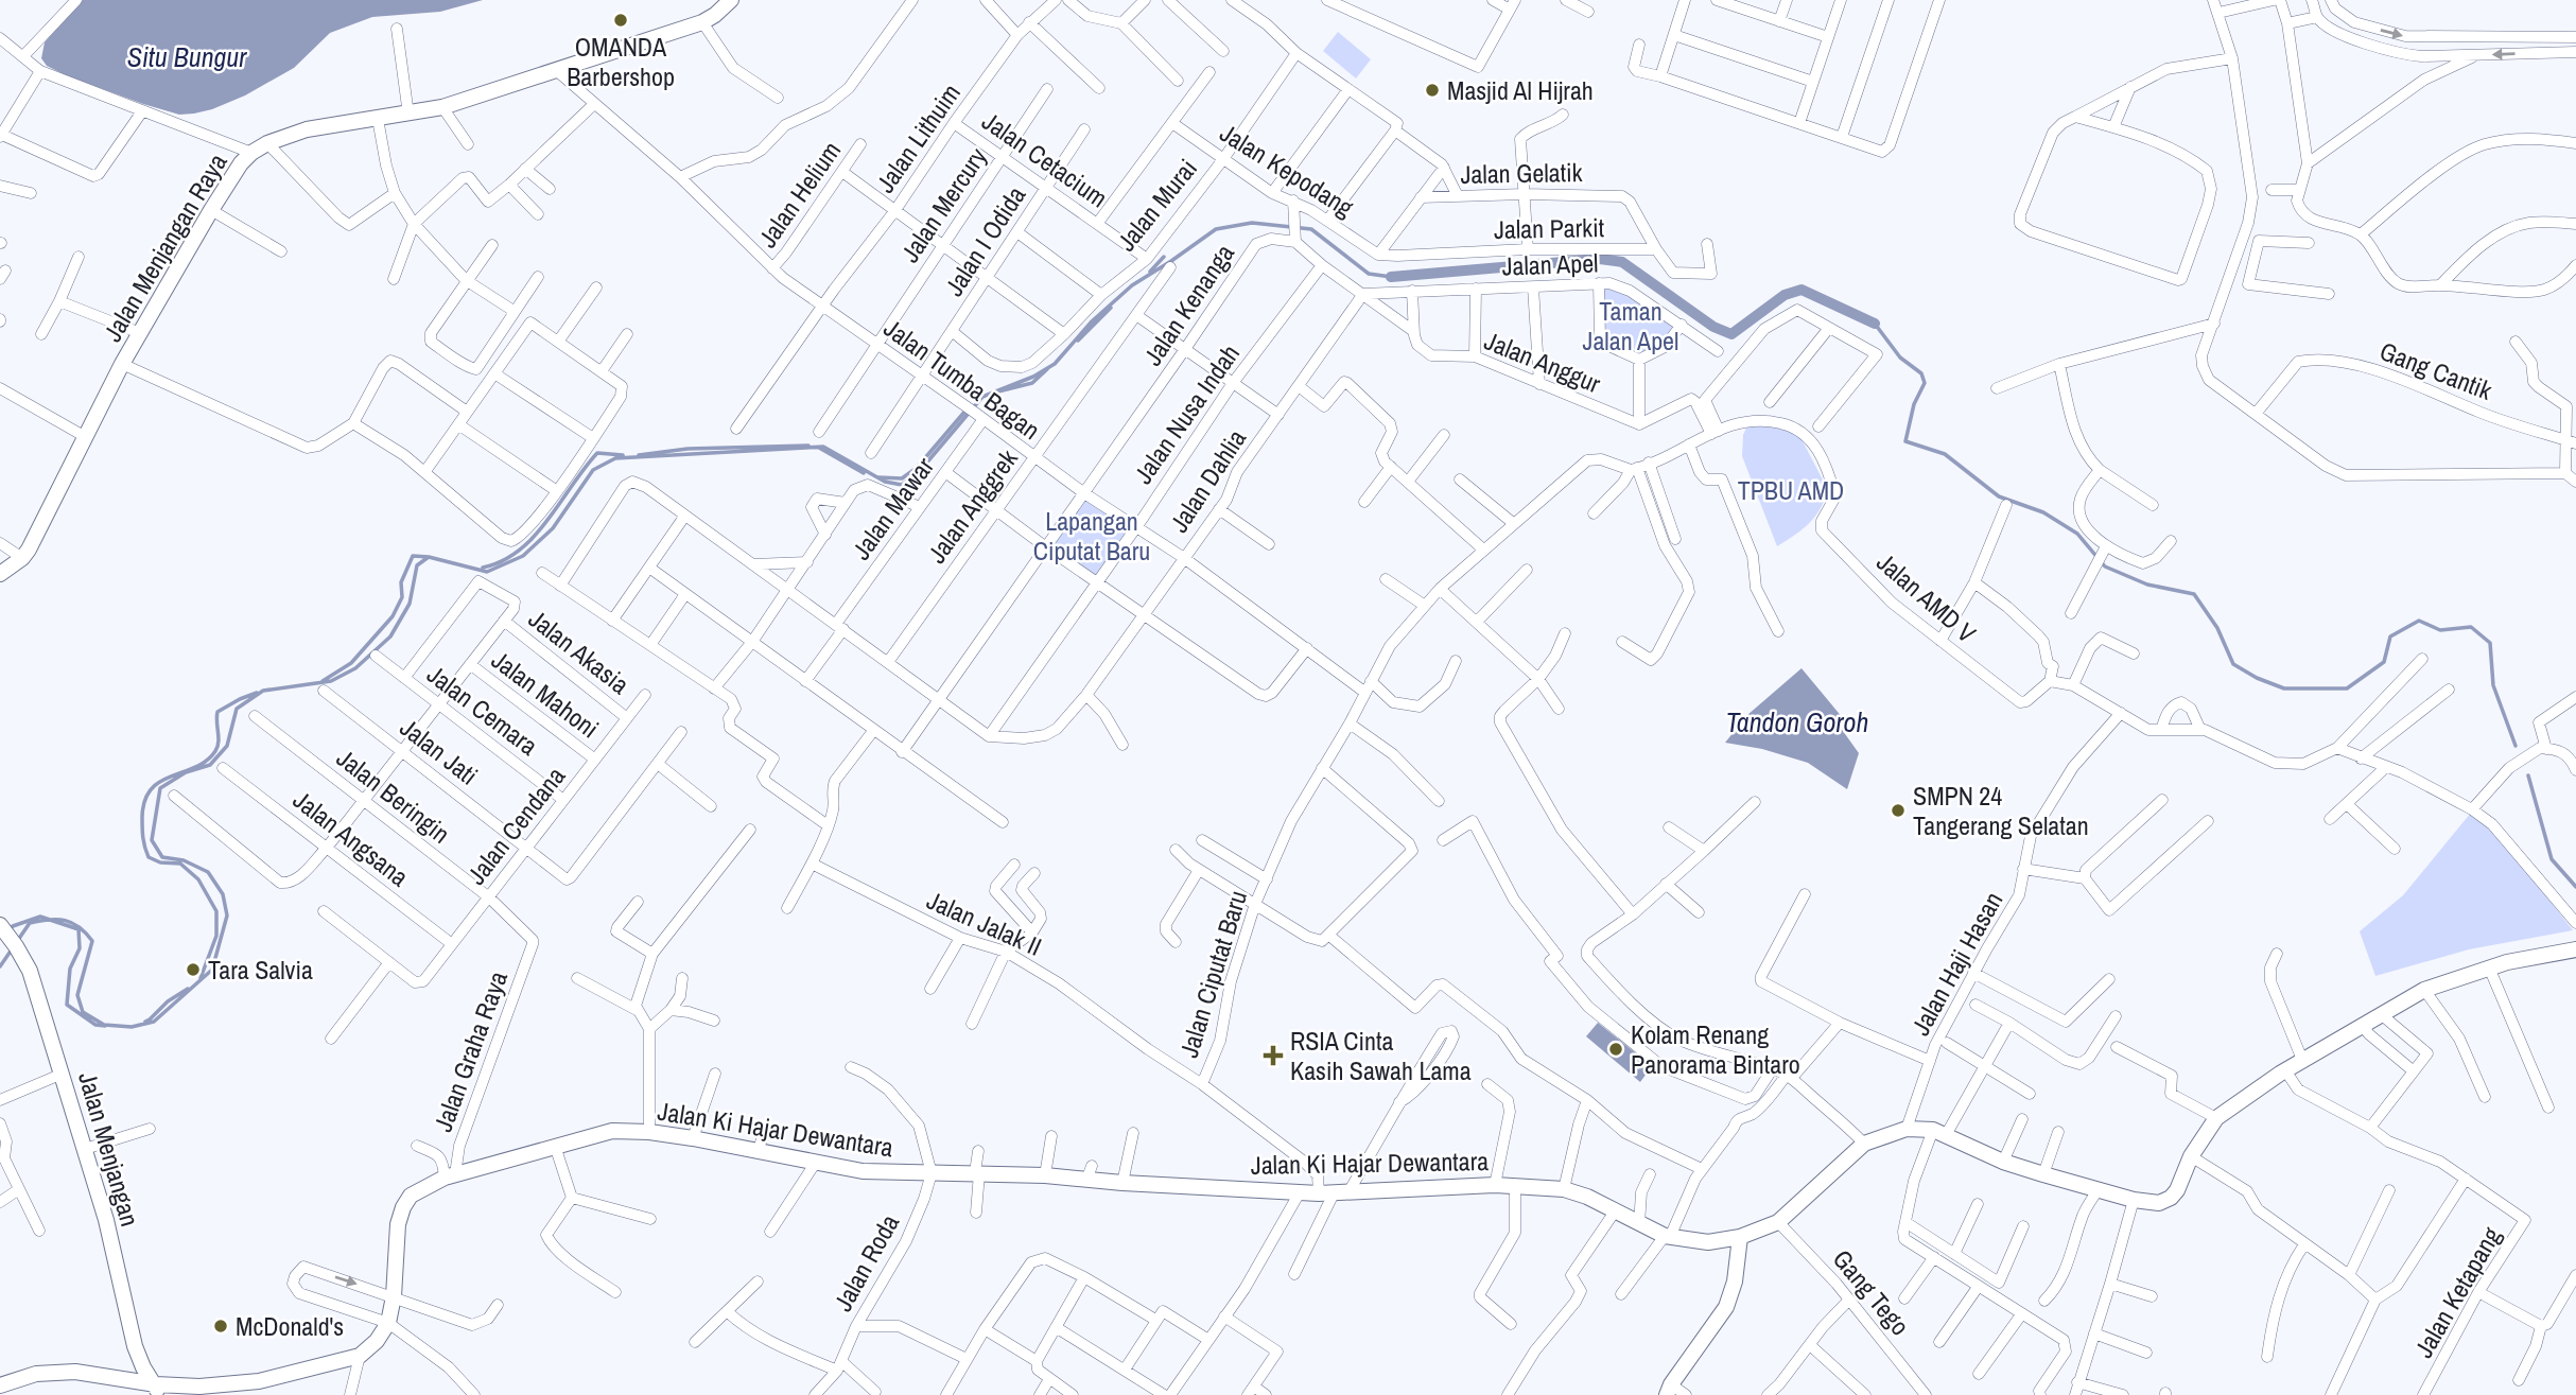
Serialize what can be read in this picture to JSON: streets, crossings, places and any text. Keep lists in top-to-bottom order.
{
  "streets": {
    "main road": ["Jalan Menjangan Raya", "Jalan Ki Hajar Dewantara", "Jalan Menjangan"],
    "street": [
      "Jalan Lithuim",
      "Jalan Cetacium",
      "Jalan Kepodang",
      "Jalan Gelatik",
      "Jalan Helium",
      "Jalan Mercury",
      "Jalan Murai",
      "Jalan Parkit",
      "Jalan I Odida",
      "Jalan Apel",
      "Jalan Kenanga",
      "Jalan Anggur",
      "Gang Cantik",
      "Jalan Tumba Bagan",
      "Jalan Nusa Indah",
      "Jalan Dahlia",
      "Jalan Anggrek",
      "Jalan Mawar",
      "Jalan AMD V",
      "Jalan Akasia",
      "Jalan Mahoni",
      "Jalan Cemara",
      "Jalan Jati",
      "Jalan Beringin",
      "Jalan Cendana",
      "Jalan Angsana",
      "Jalan Jalak II",
      "Jalan Haji Hasan",
      "Jalan Ciputat Baru",
      "Jalan Graha Raya",
      "Jalan Roda",
      "Gang Tego",
      "Jalan Ketapang"
    ]
  },
  "crossings": [
    ["Jalan Lithuim", "Jalan Cetacium"],
    ["Jalan Lithuim", "Jalan Tumba Bagan"],
    ["Jalan Cetacium", "Jalan Mercury"],
    ["Jalan Cetacium", "Jalan Murai"],
    ["Jalan Cetacium", "Jalan I Odida"],
    ["Jalan Kepodang", "Jalan Murai"],
    ["Jalan Kepodang", "Jalan Parkit"],
    ["Jalan Gelatik", "Jalan Parkit"],
    ["Jalan Helium", "Jalan Tumba Bagan"],
    ["Jalan Mercury", "Jalan Tumba Bagan"],
    ["Jalan Murai", "Jalan I Odida"],
    ["Jalan I Odida", "Jalan Tumba Bagan"],
    ["Jalan Menjangan Raya", "Jalan Tumba Bagan"],
    ["Jalan Apel", "Jalan Anggur"],
    ["Jalan Apel", "Jalan Dahlia"],
    ["Jalan Kenanga", "Jalan Tumba Bagan"],
    ["Jalan Anggur", "Jalan Dahlia"],
    ["Jalan Tumba Bagan", "Jalan Nusa Indah"],
    ["Jalan Tumba Bagan", "Jalan Dahlia"],
    ["Jalan Tumba Bagan", "Jalan Anggrek"],
    ["Jalan Tumba Bagan", "Jalan Mawar"],
    ["Jalan Tumba Bagan", "Jalan Ciputat Baru"],
    ["Jalan Nusa Indah", "Jalan Dahlia"],
    ["Jalan Akasia", "Jalan Cendana"],
    ["Jalan Mahoni", "Jalan Cendana"],
    ["Jalan Cemara", "Jalan Cendana"],
    ["Jalan Jati", "Jalan Cendana"],
    ["Jalan Beringin", "Jalan Cendana"],
    ["Jalan Beringin", "Jalan Graha Raya"],
    ["Jalan Cendana", "Jalan Angsana"],
    ["Jalan Jalak II", "Jalan Ciputat Baru"],
    ["Jalan Haji Hasan", "Jalan Ki Hajar Dewantara"],
    ["Jalan Ciputat Baru", "Jalan Ki Hajar Dewantara"],
    ["Jalan Graha Raya", "Jalan Ki Hajar Dewantara"],
    ["Jalan Ki Hajar Dewantara", "Jalan Roda"],
    ["Jalan Ki Hajar Dewantara", "Gang Tego"],
    ["Jalan Ki Hajar Dewantara", "Jalan Ketapang"]
  ],
  "water": ["Situ Bungur", "Tandon Goroh"],
  "parks": ["Taman Jalan Apel", "TPBU AMD", "Lapangan Ciputat Baru"],
  "places": {
    "other": [
      "OMANDA Barbershop",
      "Masjid Al Hijrah",
      "SMPN 24 Tangerang Selatan",
      "Tara Salvia",
      "Kolam Renang Panorama Bintaro",
      "McDonald's"
    ],
    "health": ["RSIA Cinta Kasih Sawah Lama"]
  }
}
